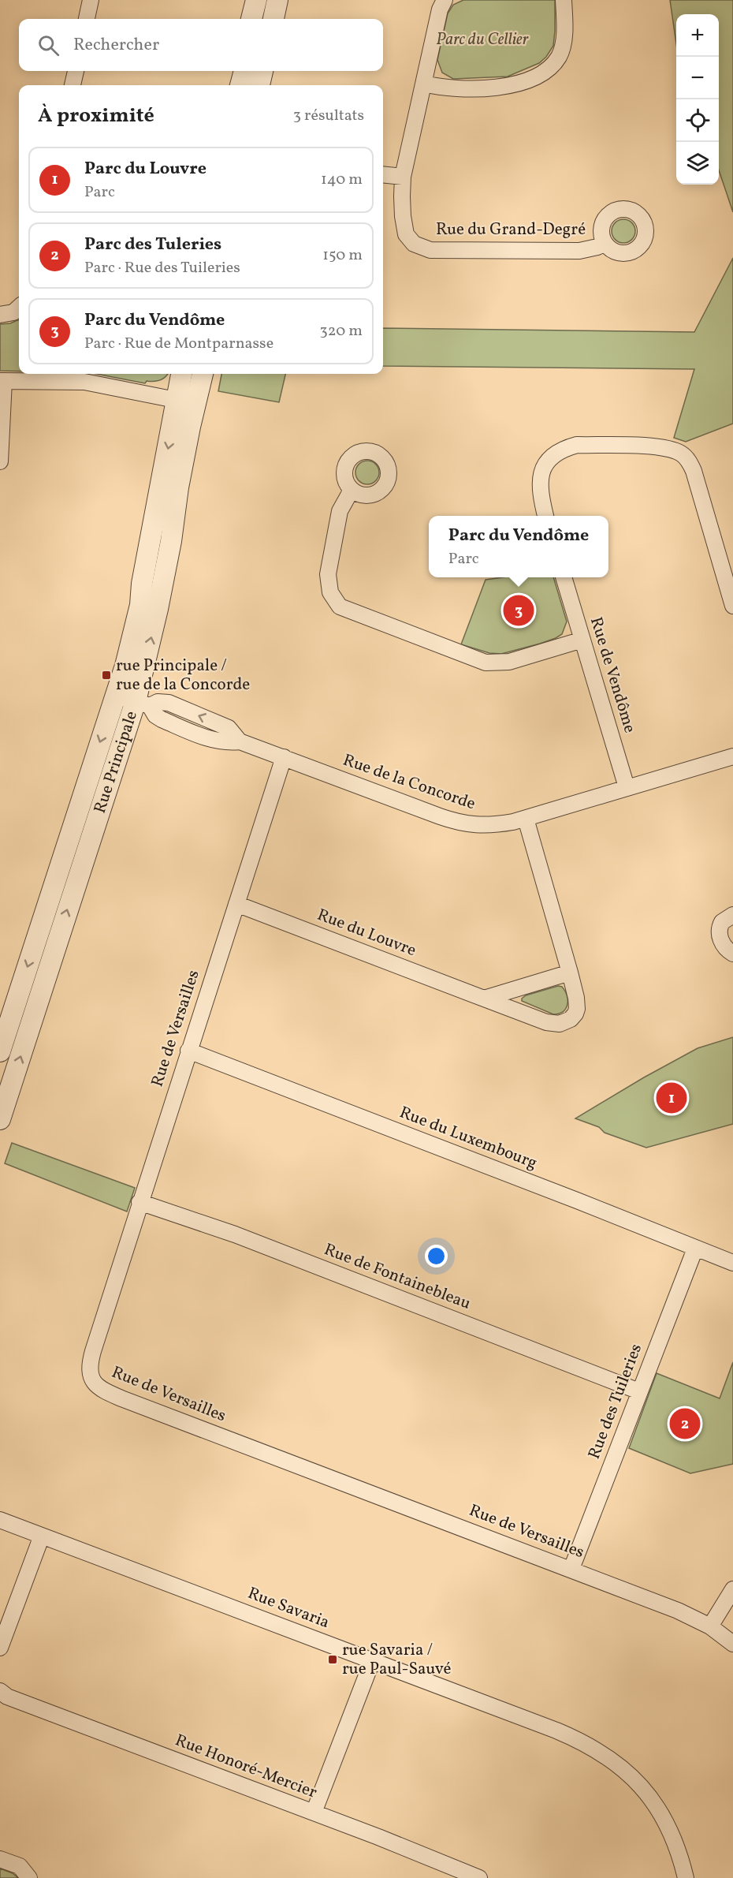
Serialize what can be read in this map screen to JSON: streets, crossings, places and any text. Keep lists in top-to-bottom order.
{
  "streets": {
    "street": [
      "Rue du Grand-Degré",
      "Rue de Vendôme",
      "Rue Principale",
      "Rue de la Concorde",
      "Rue du Louvre",
      "Rue de Versailles",
      "Rue du Luxembourg",
      "Rue de Fontainebleau",
      "Rue des Tuileries",
      "Rue Savaria",
      "Rue Honoré-Mercier"
    ]
  },
  "crossings": [
    ["Rue de Vendôme", "Rue de la Concorde"],
    ["Rue Principale", "Rue de la Concorde"],
    ["Rue de la Concorde", "Rue du Louvre"],
    ["Rue de la Concorde", "Rue de Versailles"],
    ["Rue du Louvre", "Rue de Versailles"],
    ["Rue de Versailles", "Rue du Luxembourg"],
    ["Rue de Versailles", "Rue de Fontainebleau"],
    ["Rue de Versailles", "Rue des Tuileries"],
    ["Rue du Luxembourg", "Rue des Tuileries"],
    ["Rue de Fontainebleau", "Rue des Tuileries"]
  ],
  "parks": ["Parc du Cellier"],
  "places": {
    "transit": ["rue Principale / rue de la Concorde", "rue Savaria / rue Paul-Sauvé"]
  },
  "page": {
    "map_buttons": ["+", "−"],
    "search": "Rechercher",
    "heading": ["À proximité", "3 résultats"],
    "list": [
      {
        "mark": "1",
        "name": "Parc du Louvre",
        "note": "Parc",
        "value": "140 m"
      },
      {
        "mark": "2",
        "name": "Parc des Tuleries",
        "note": "Parc · Rue des Tuileries",
        "value": "150 m"
      },
      {
        "mark": "3",
        "name": "Parc du Vendôme",
        "note": "Parc · Rue de Montparnasse",
        "value": "320 m"
      }
    ],
    "popup": ["Parc du Vendôme", "Parc"],
    "pins": ["3", "1", "2"]
  }
}
